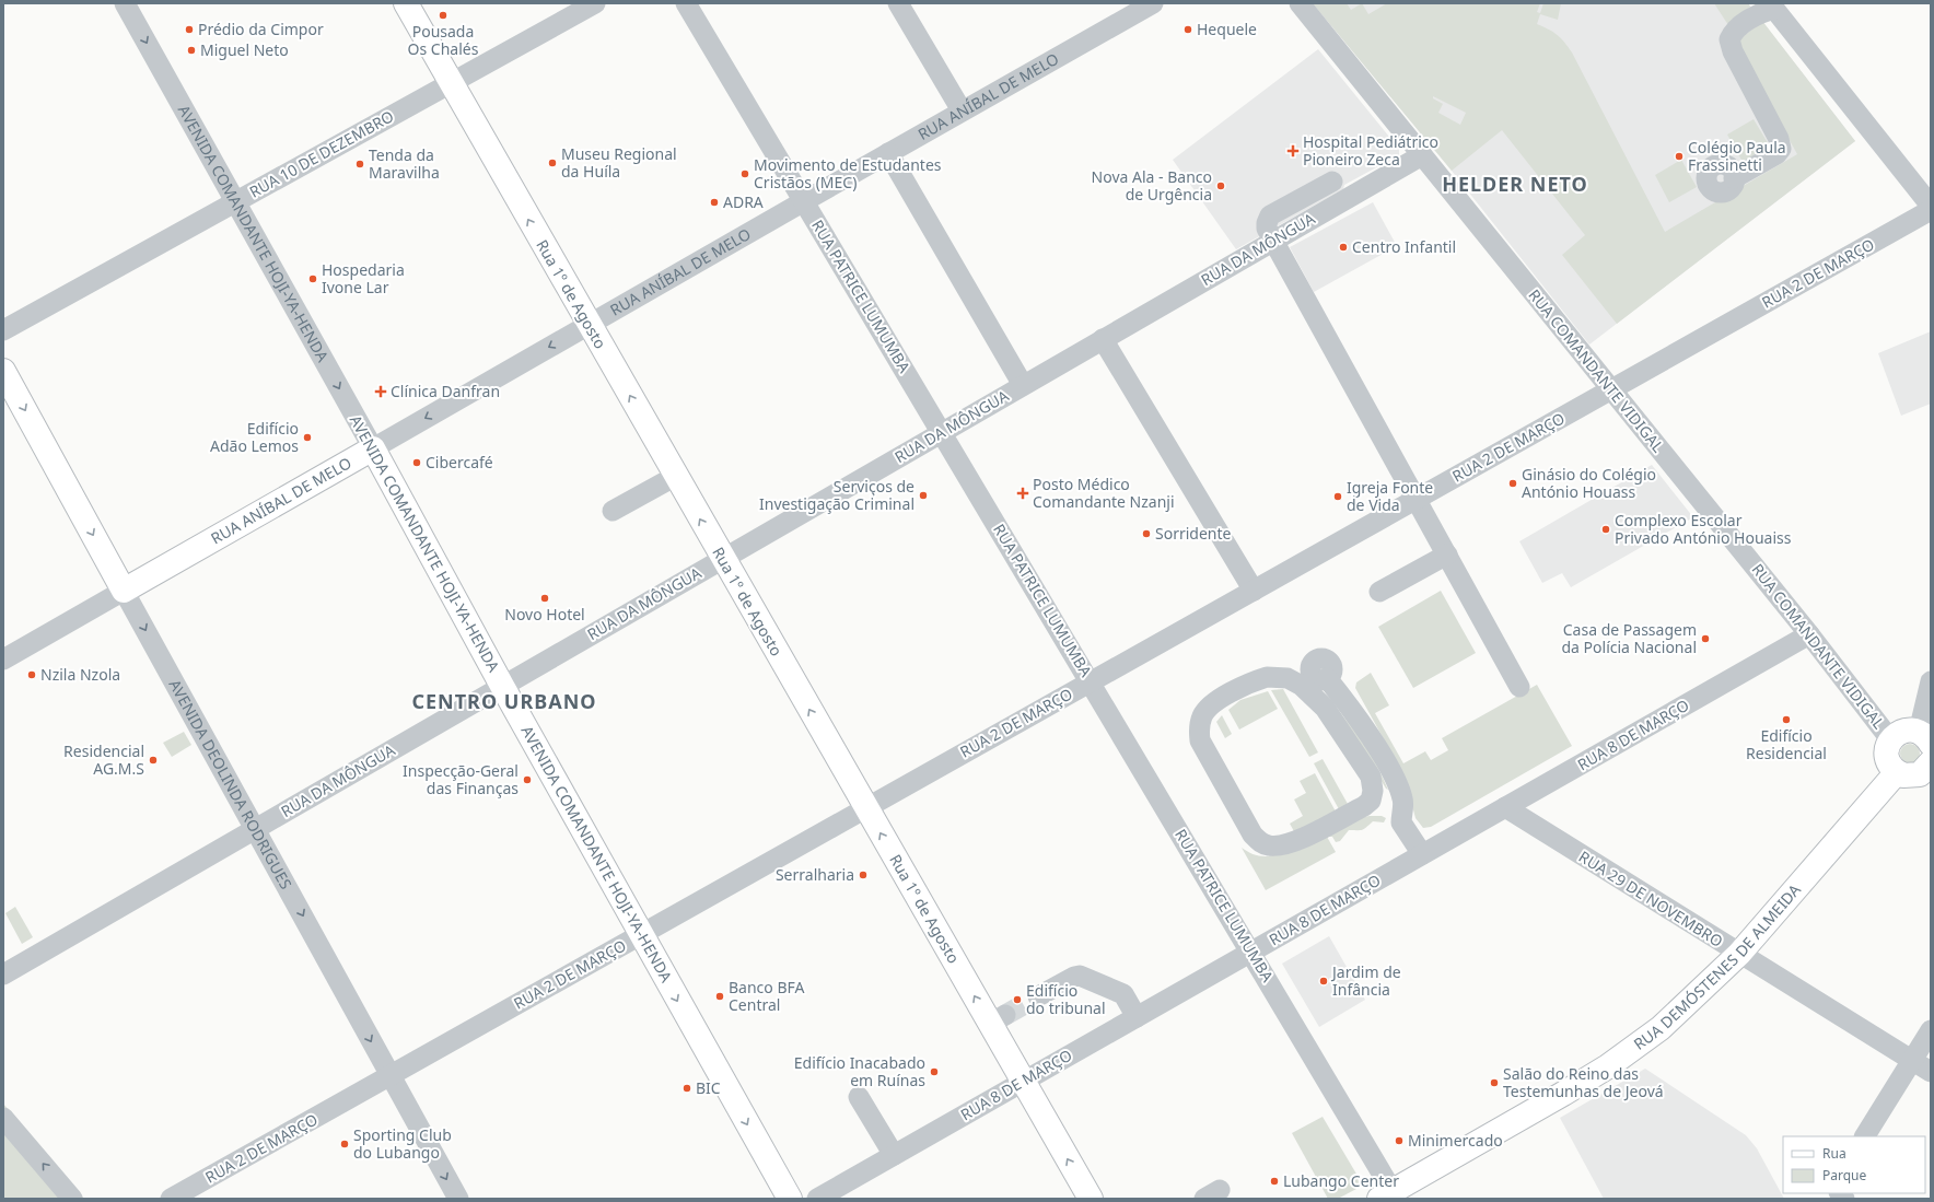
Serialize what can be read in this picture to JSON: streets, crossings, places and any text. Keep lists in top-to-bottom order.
{
  "streets": {
    "main road": [
      "RUA ANÍBAL DE MELO",
      "AVENIDA COMANDANTE HOJI-YA-HENDA",
      "Rua 1º de Agosto",
      "AVENIDA DEOLINDA RODRIGUES",
      "RUA DEMÓSTENES DE ALMEIDA"
    ],
    "street": [
      "RUA 10 DE DEZEMBRO",
      "RUA DA MÔNGUA",
      "RUA 2 DE MARÇO",
      "RUA PATRICE LUMUMBA",
      "RUA COMANDANTE VIDIGAL",
      "RUA 8 DE MARÇO",
      "RUA 29 DE NOVEMBRO"
    ]
  },
  "crossings": [
    ["RUA ANÍBAL DE MELO", "AVENIDA COMANDANTE HOJI-YA-HENDA"],
    ["RUA ANÍBAL DE MELO", "Rua 1º de Agosto"],
    ["RUA ANÍBAL DE MELO", "RUA PATRICE LUMUMBA"],
    ["RUA ANÍBAL DE MELO", "AVENIDA DEOLINDA RODRIGUES"],
    ["RUA 10 DE DEZEMBRO", "AVENIDA COMANDANTE HOJI-YA-HENDA"],
    ["RUA 10 DE DEZEMBRO", "Rua 1º de Agosto"],
    ["AVENIDA COMANDANTE HOJI-YA-HENDA", "RUA DA MÔNGUA"],
    ["AVENIDA COMANDANTE HOJI-YA-HENDA", "RUA 2 DE MARÇO"],
    ["RUA DA MÔNGUA", "Rua 1º de Agosto"],
    ["RUA DA MÔNGUA", "RUA PATRICE LUMUMBA"],
    ["RUA DA MÔNGUA", "RUA COMANDANTE VIDIGAL"],
    ["RUA DA MÔNGUA", "AVENIDA DEOLINDA RODRIGUES"],
    ["RUA 2 DE MARÇO", "Rua 1º de Agosto"],
    ["RUA 2 DE MARÇO", "RUA PATRICE LUMUMBA"],
    ["RUA 2 DE MARÇO", "RUA COMANDANTE VIDIGAL"],
    ["RUA 2 DE MARÇO", "AVENIDA DEOLINDA RODRIGUES"],
    ["Rua 1º de Agosto", "RUA 8 DE MARÇO"],
    ["RUA PATRICE LUMUMBA", "RUA 8 DE MARÇO"],
    ["RUA PATRICE LUMUMBA", "RUA DEMÓSTENES DE ALMEIDA"],
    ["RUA COMANDANTE VIDIGAL", "RUA 8 DE MARÇO"],
    ["RUA 8 DE MARÇO", "RUA 29 DE NOVEMBRO"],
    ["RUA 29 DE NOVEMBRO", "RUA DEMÓSTENES DE ALMEIDA"]
  ],
  "one_way": ["AVENIDA COMANDANTE HOJI-YA-HENDA", "Rua 1º de Agosto", "AVENIDA DEOLINDA RODRIGUES"],
  "districts": ["HELDER NETO", "CENTRO URBANO"],
  "places": {
    "other": [
      "Pousada Os Chalés",
      "Prédio da Cimpor",
      "Hequele",
      "Miguel Neto",
      "Colégio Paula Frassinetti",
      "Museu Regional da Huíla",
      "Tenda da Maravilha",
      "Movimento de Estudantes Cristãos (MEC)",
      "Nova Ala - Banco de Urgência",
      "ADRA",
      "Centro Infantil",
      "Hospedaria Ivone Lar",
      "Edifício Adão Lemos",
      "Cibercafé",
      "Ginásio do Colégio António Houass",
      "Serviços de Investigação Criminal",
      "Igreja Fonte de Vida",
      "Complexo Escolar Privado António Houaiss",
      "Sorridente",
      "Novo Hotel",
      "Casa de Passagem da Polícia Nacional",
      "Nzila Nzola",
      "Edifício Residencial",
      "Residencial AG.M.S",
      "Inspecção-Geral das Finanças",
      "Serralharia",
      "Jardim de Infância",
      "Banco BFA Central",
      "Edifício do tribunal",
      "Edifício Inacabado em Ruínas",
      "Salão do Reino das Testemunhas de Jeová",
      "BIC",
      "Minimercado",
      "Sporting Club do Lubango",
      "Lubango Center"
    ],
    "health": ["Hospital Pediátrico Pioneiro Zeca", "Clínica Danfran", "Posto Médico Comandante Nzanji"]
  },
  "legend": ["Rua", "Parque"]
}
